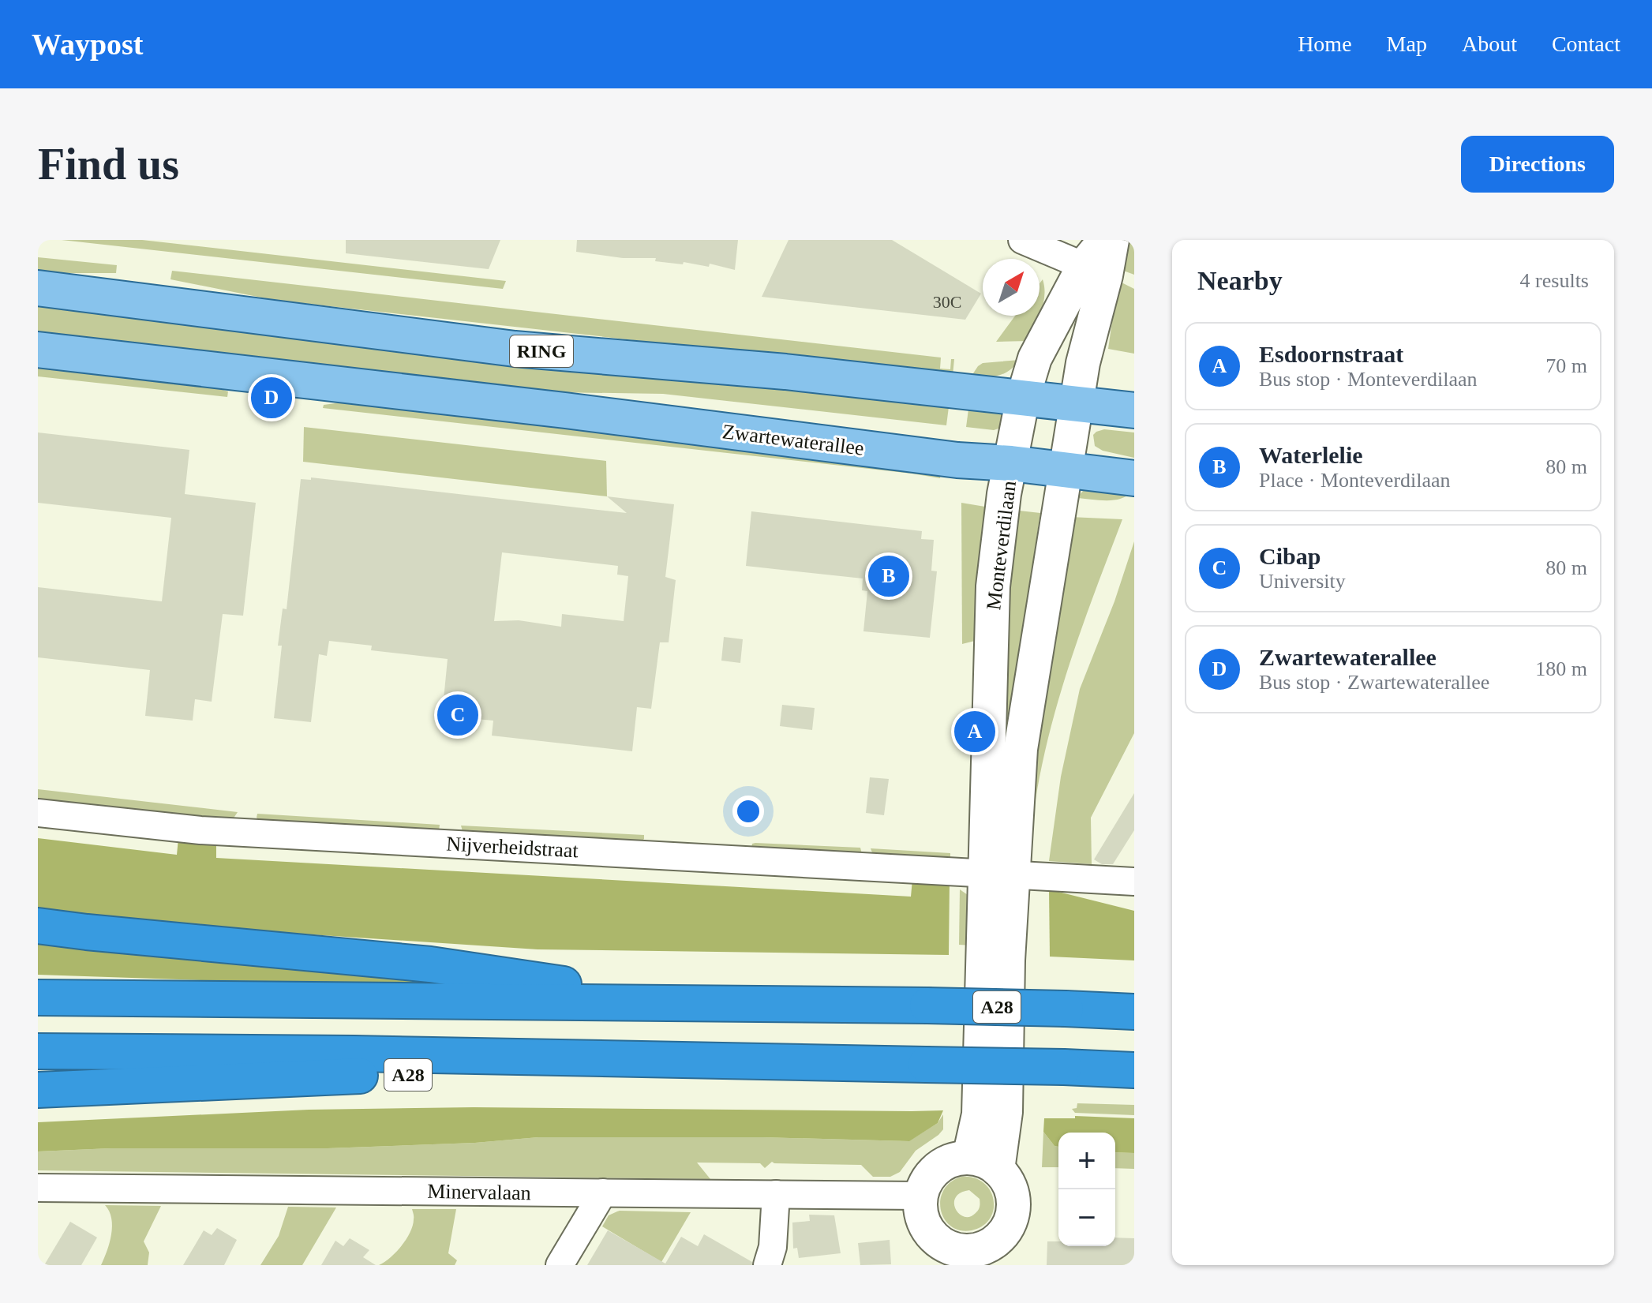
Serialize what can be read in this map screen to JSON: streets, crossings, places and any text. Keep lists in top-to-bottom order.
{
  "streets": {
    "highway": ["A28"],
    "main road": ["RING", "Zwartewaterallee"],
    "street": ["Monteverdilaan", "Nijverheidstraat", "Minervalaan"]
  },
  "crossings": [
    ["RING", "Monteverdilaan"],
    ["Zwartewaterallee", "Monteverdilaan"],
    ["Monteverdilaan", "Nijverheidstraat"],
    ["Monteverdilaan", "Minervalaan"]
  ],
  "house_numbers": ["30C"],
  "north": "top right",
  "page": {
    "header": "Waypost",
    "nav": [
      "Home",
      "Map",
      "About",
      "Contact"
    ],
    "buttons": "Directions",
    "title": "Find us",
    "heading": ["Nearby", "4 results"],
    "list": [
      {
        "mark": "A",
        "name": "Esdoornstraat",
        "note": "Bus stop · Monteverdilaan",
        "value": "70 m"
      },
      {
        "mark": "B",
        "name": "Waterlelie",
        "note": "Place · Monteverdilaan",
        "value": "80 m"
      },
      {
        "mark": "C",
        "name": "Cibap",
        "note": "University",
        "value": "80 m"
      },
      {
        "mark": "D",
        "name": "Zwartewaterallee",
        "note": "Bus stop · Zwartewaterallee",
        "value": "180 m"
      }
    ],
    "pins": [
      "D",
      "B",
      "C",
      "A"
    ],
    "map_buttons": ["+", "−"]
  }
}
